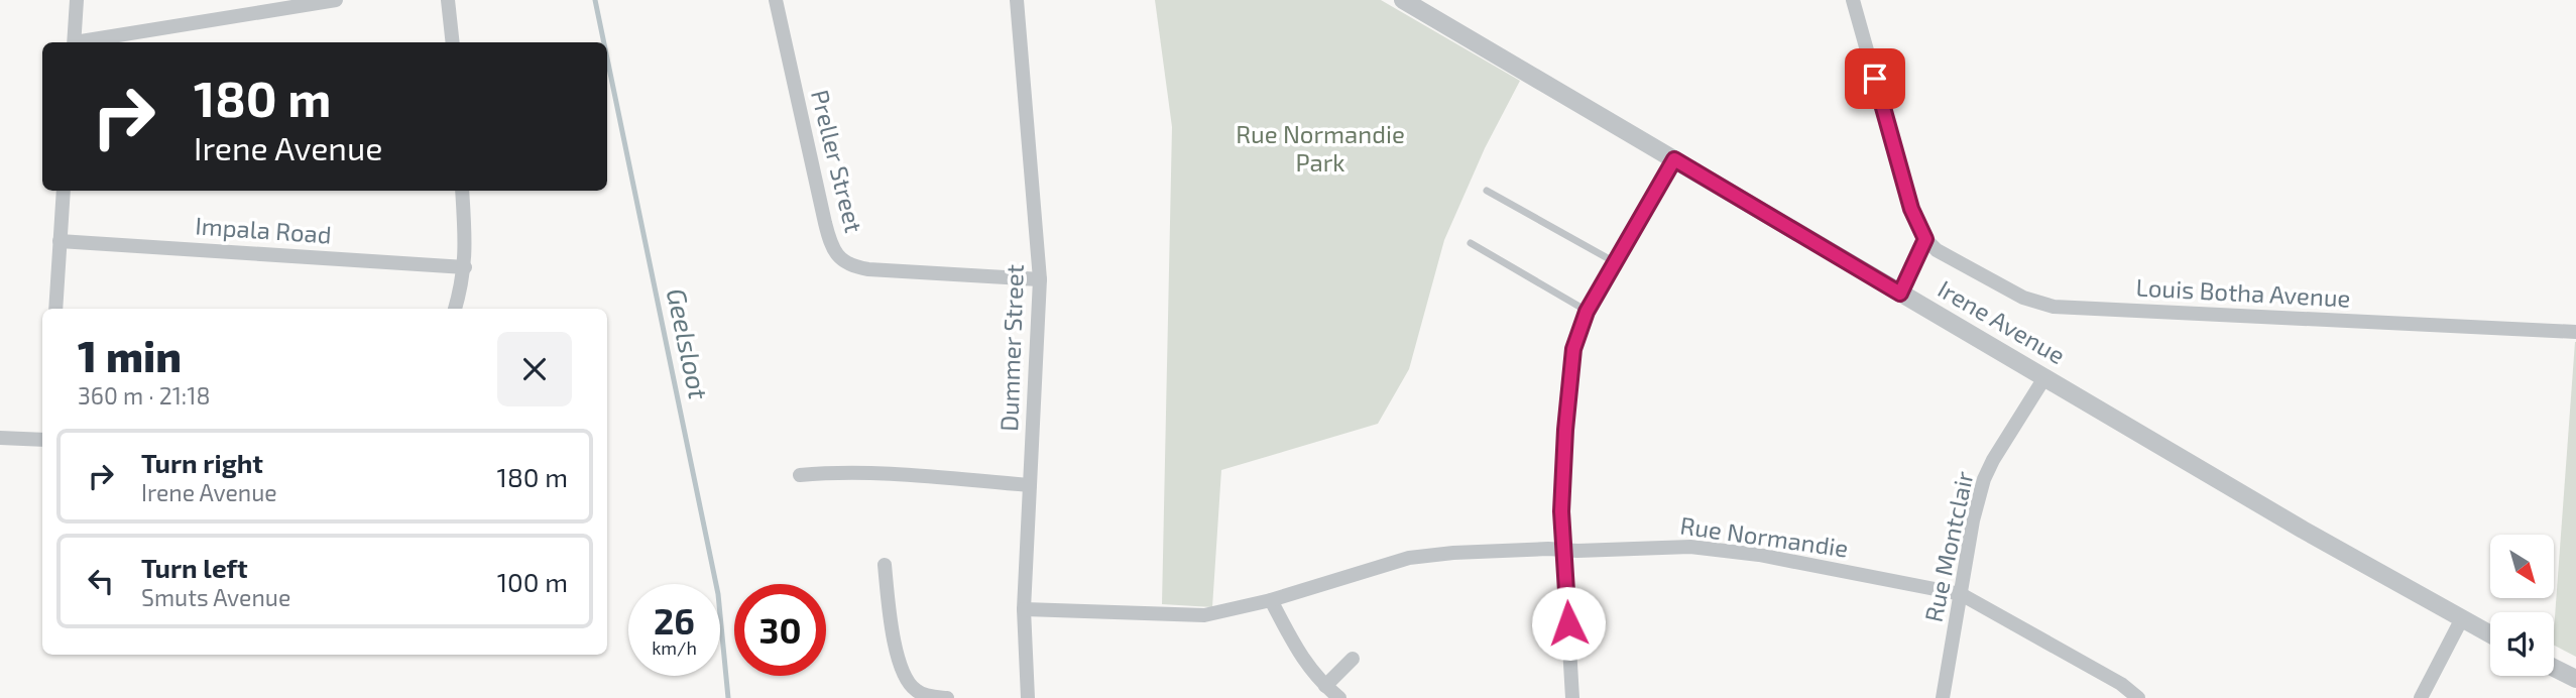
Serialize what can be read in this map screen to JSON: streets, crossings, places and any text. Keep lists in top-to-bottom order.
{
  "streets": {
    "street": [
      "Preller Street",
      "Impala Road",
      "Louis Botha Avenue",
      "Irene Avenue",
      "Dummer Street",
      "Rue Normandie",
      "Rue Montclair"
    ]
  },
  "crossings": [
    ["Preller Street", "Dummer Street"],
    ["Irene Avenue", "Rue Montclair"],
    ["Dummer Street", "Rue Normandie"],
    ["Rue Normandie", "Rue Montclair"]
  ],
  "water": ["Geelsloot"],
  "parks": ["Rue Normandie Park"],
  "north": "bottom right",
  "page": {
    "turn": ["180 m", "Irene Avenue"],
    "heading": ["1 min", "360 m · 21:18"],
    "list": [
      {
        "name": "Turn right",
        "note": "Irene Avenue",
        "value": "180 m"
      },
      {
        "name": "Turn left",
        "note": "Smuts Avenue",
        "value": "100 m"
      }
    ],
    "speed": "26 km/h",
    "limit": "30"
  }
}
